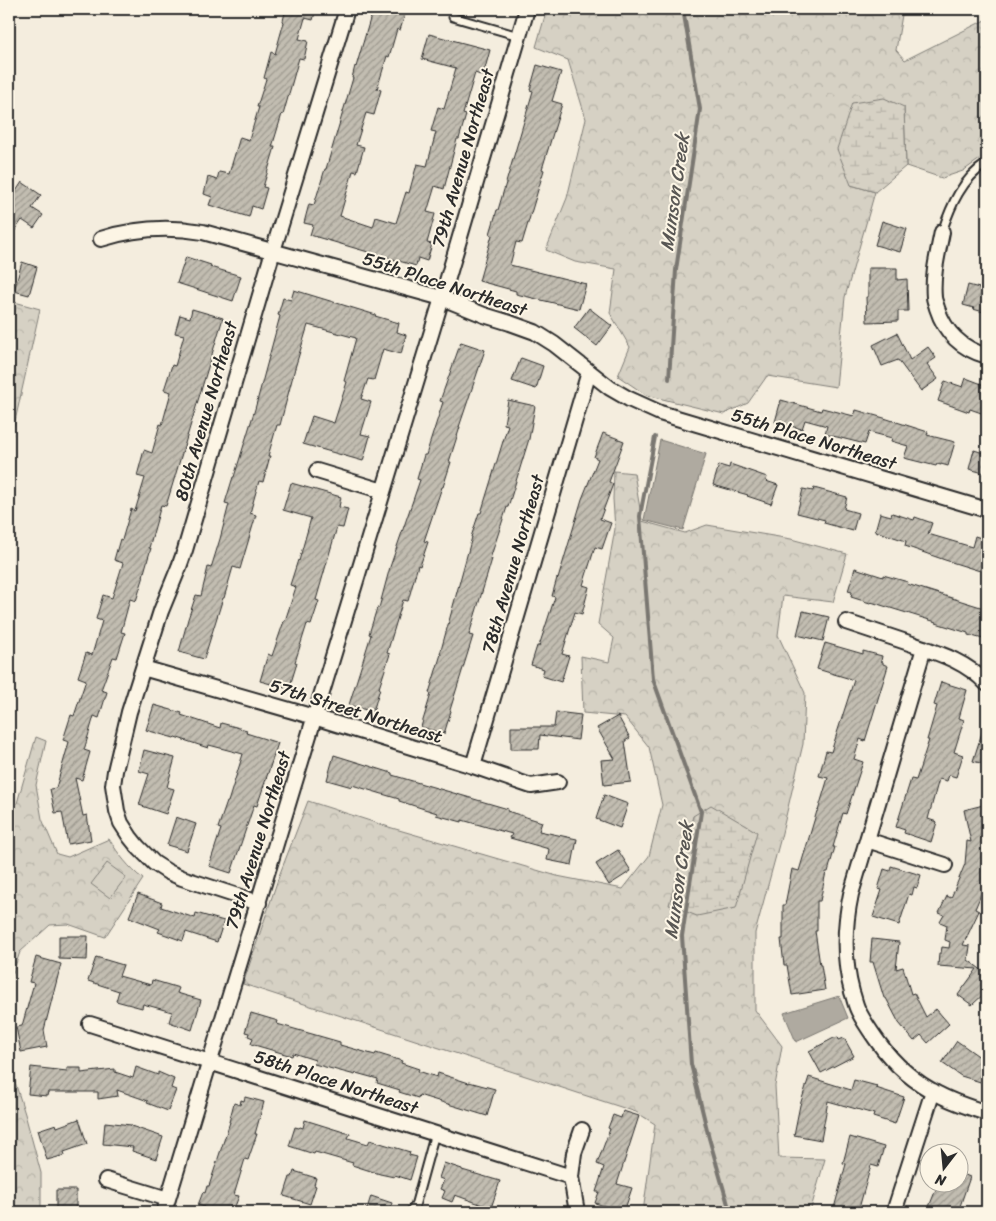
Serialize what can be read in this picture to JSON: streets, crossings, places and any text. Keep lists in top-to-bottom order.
{
  "streets": {
    "street": [
      "79th Avenue Northeast",
      "55th Place Northeast",
      "80th Avenue Northeast",
      "78th Avenue Northeast",
      "57th Street Northeast",
      "58th Place Northeast"
    ]
  },
  "crossings": [
    ["79th Avenue Northeast", "55th Place Northeast"],
    ["79th Avenue Northeast", "80th Avenue Northeast"],
    ["79th Avenue Northeast", "57th Street Northeast"],
    ["79th Avenue Northeast", "58th Place Northeast"],
    ["55th Place Northeast", "80th Avenue Northeast"],
    ["55th Place Northeast", "78th Avenue Northeast"],
    ["80th Avenue Northeast", "57th Street Northeast"],
    ["78th Avenue Northeast", "57th Street Northeast"]
  ],
  "water": ["Munson Creek"],
  "north": "bottom"
}
